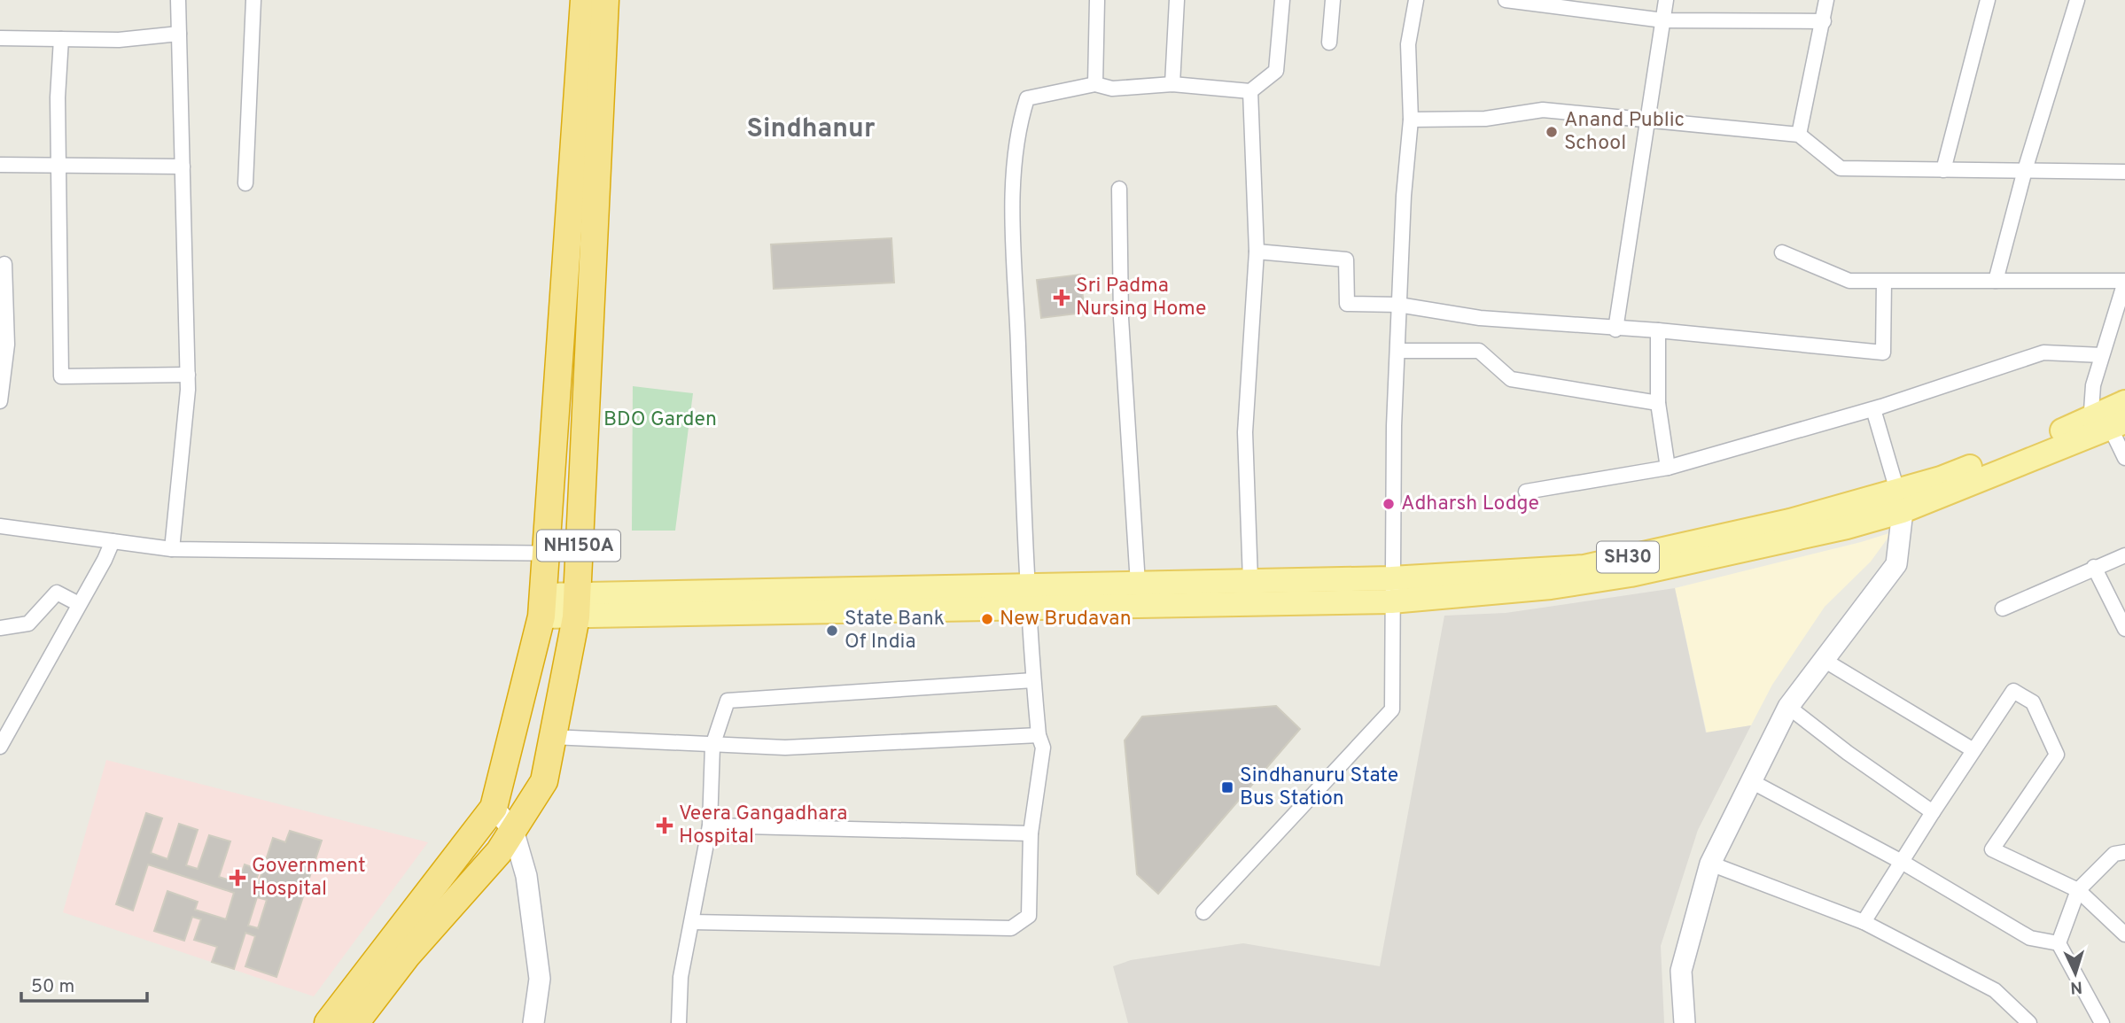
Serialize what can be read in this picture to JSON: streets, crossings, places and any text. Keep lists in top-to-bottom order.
{
  "streets": {
    "highway": ["NH150A"]
  },
  "districts": ["Sindhanur"],
  "parks": ["BDO Garden"],
  "places": {
    "other": [
      "Anand Public School",
      "Adharsh Lodge",
      "New Brudavan",
      "State Bank Of India"
    ],
    "health": ["Sri Padma Nursing Home", "Veera Gangadhara Hospital", "Government Hospital"],
    "transit": ["Sindhanuru State Bus Station"]
  },
  "scale_bar": "50 m",
  "north": "bottom"
}
